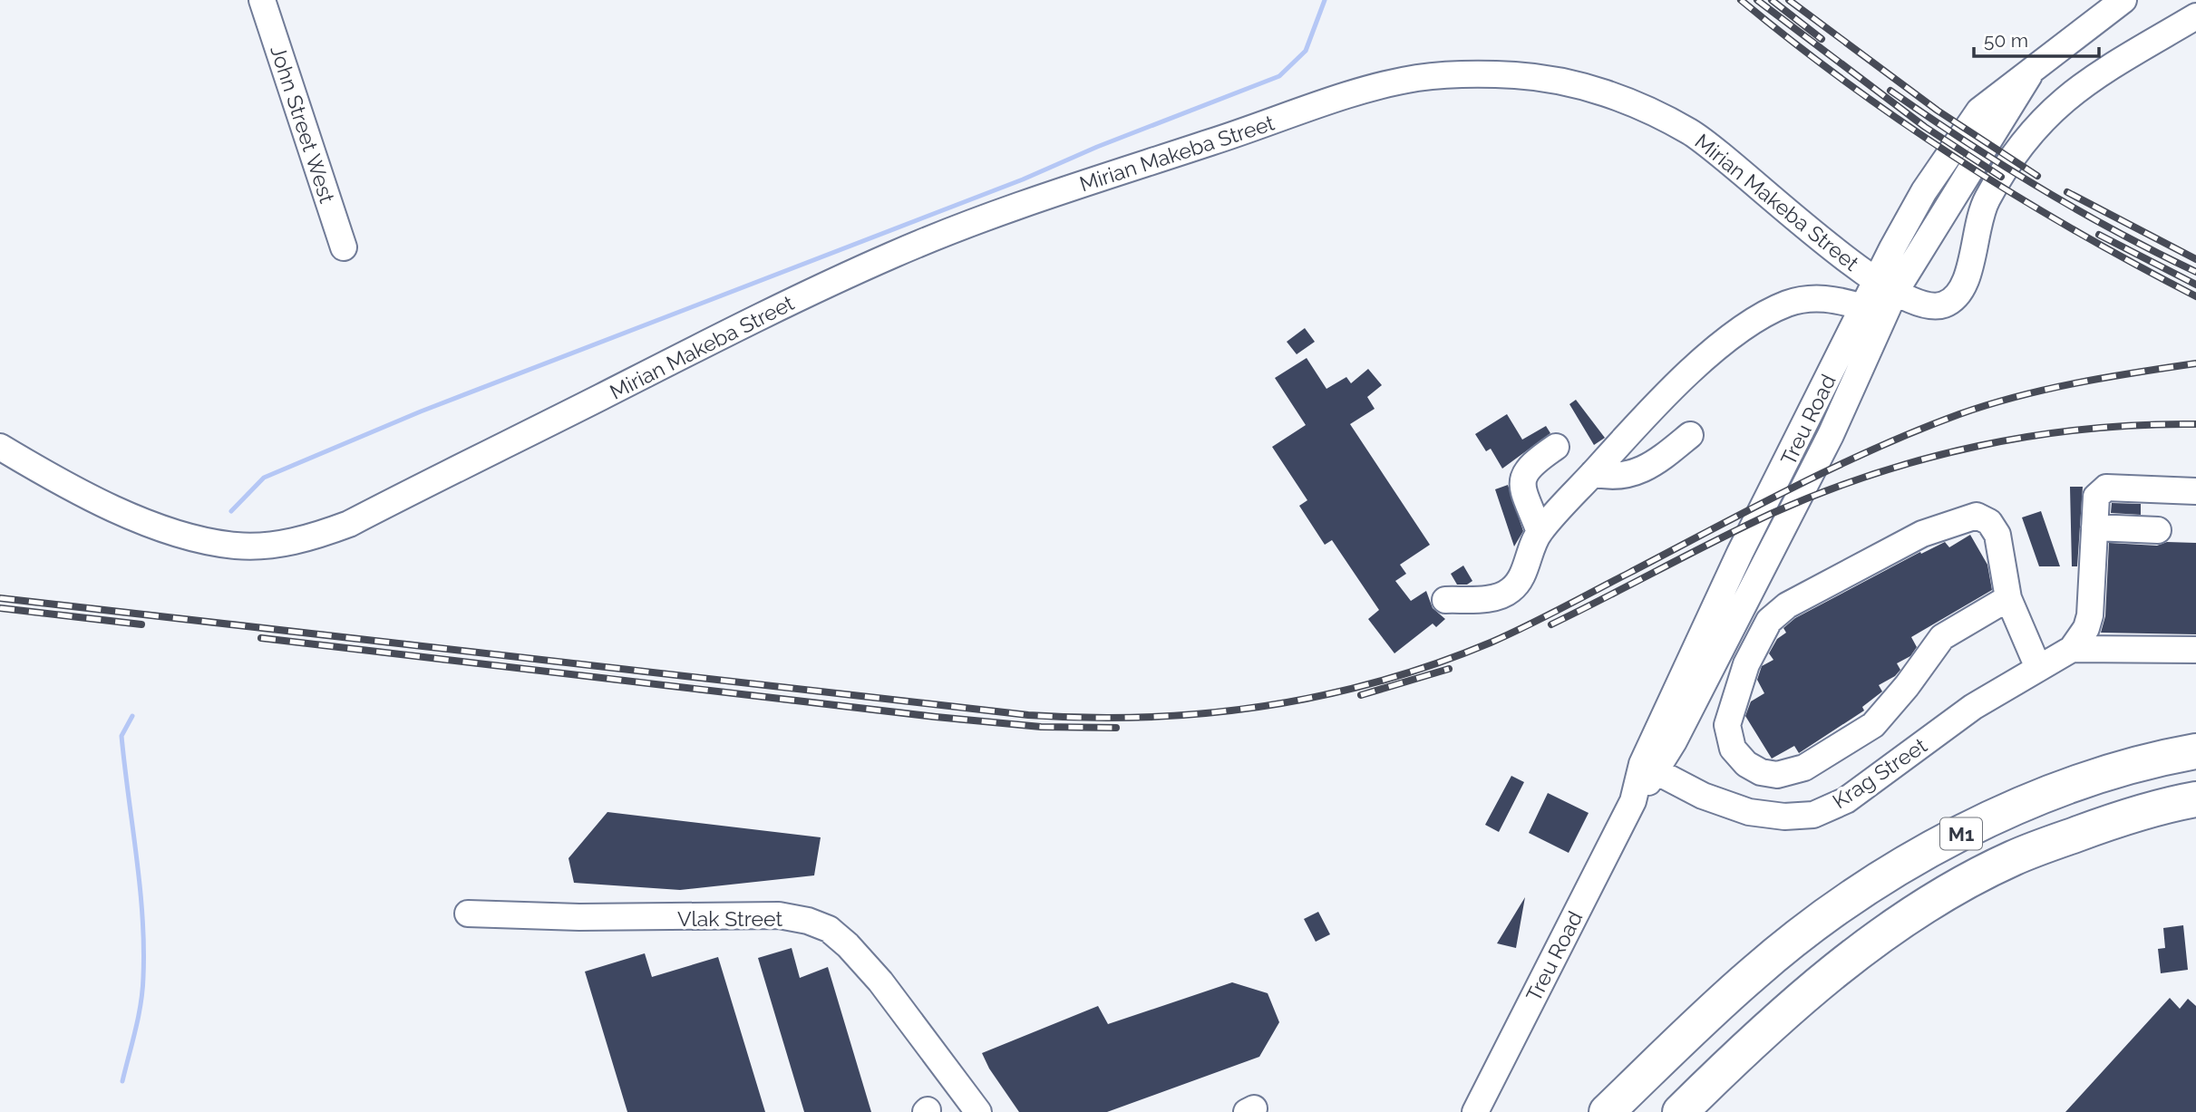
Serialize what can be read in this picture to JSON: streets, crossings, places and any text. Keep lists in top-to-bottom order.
{
  "streets": {
    "highway": ["M1"],
    "street": [
      "John Street West",
      "Mirian Makeba Street",
      "Treu Road",
      "Krag Street",
      "Vlak Street"
    ]
  },
  "crossings": [
    ["Mirian Makeba Street", "Treu Road"],
    ["Treu Road", "Krag Street"]
  ],
  "scale_bar": "50 m"
}
